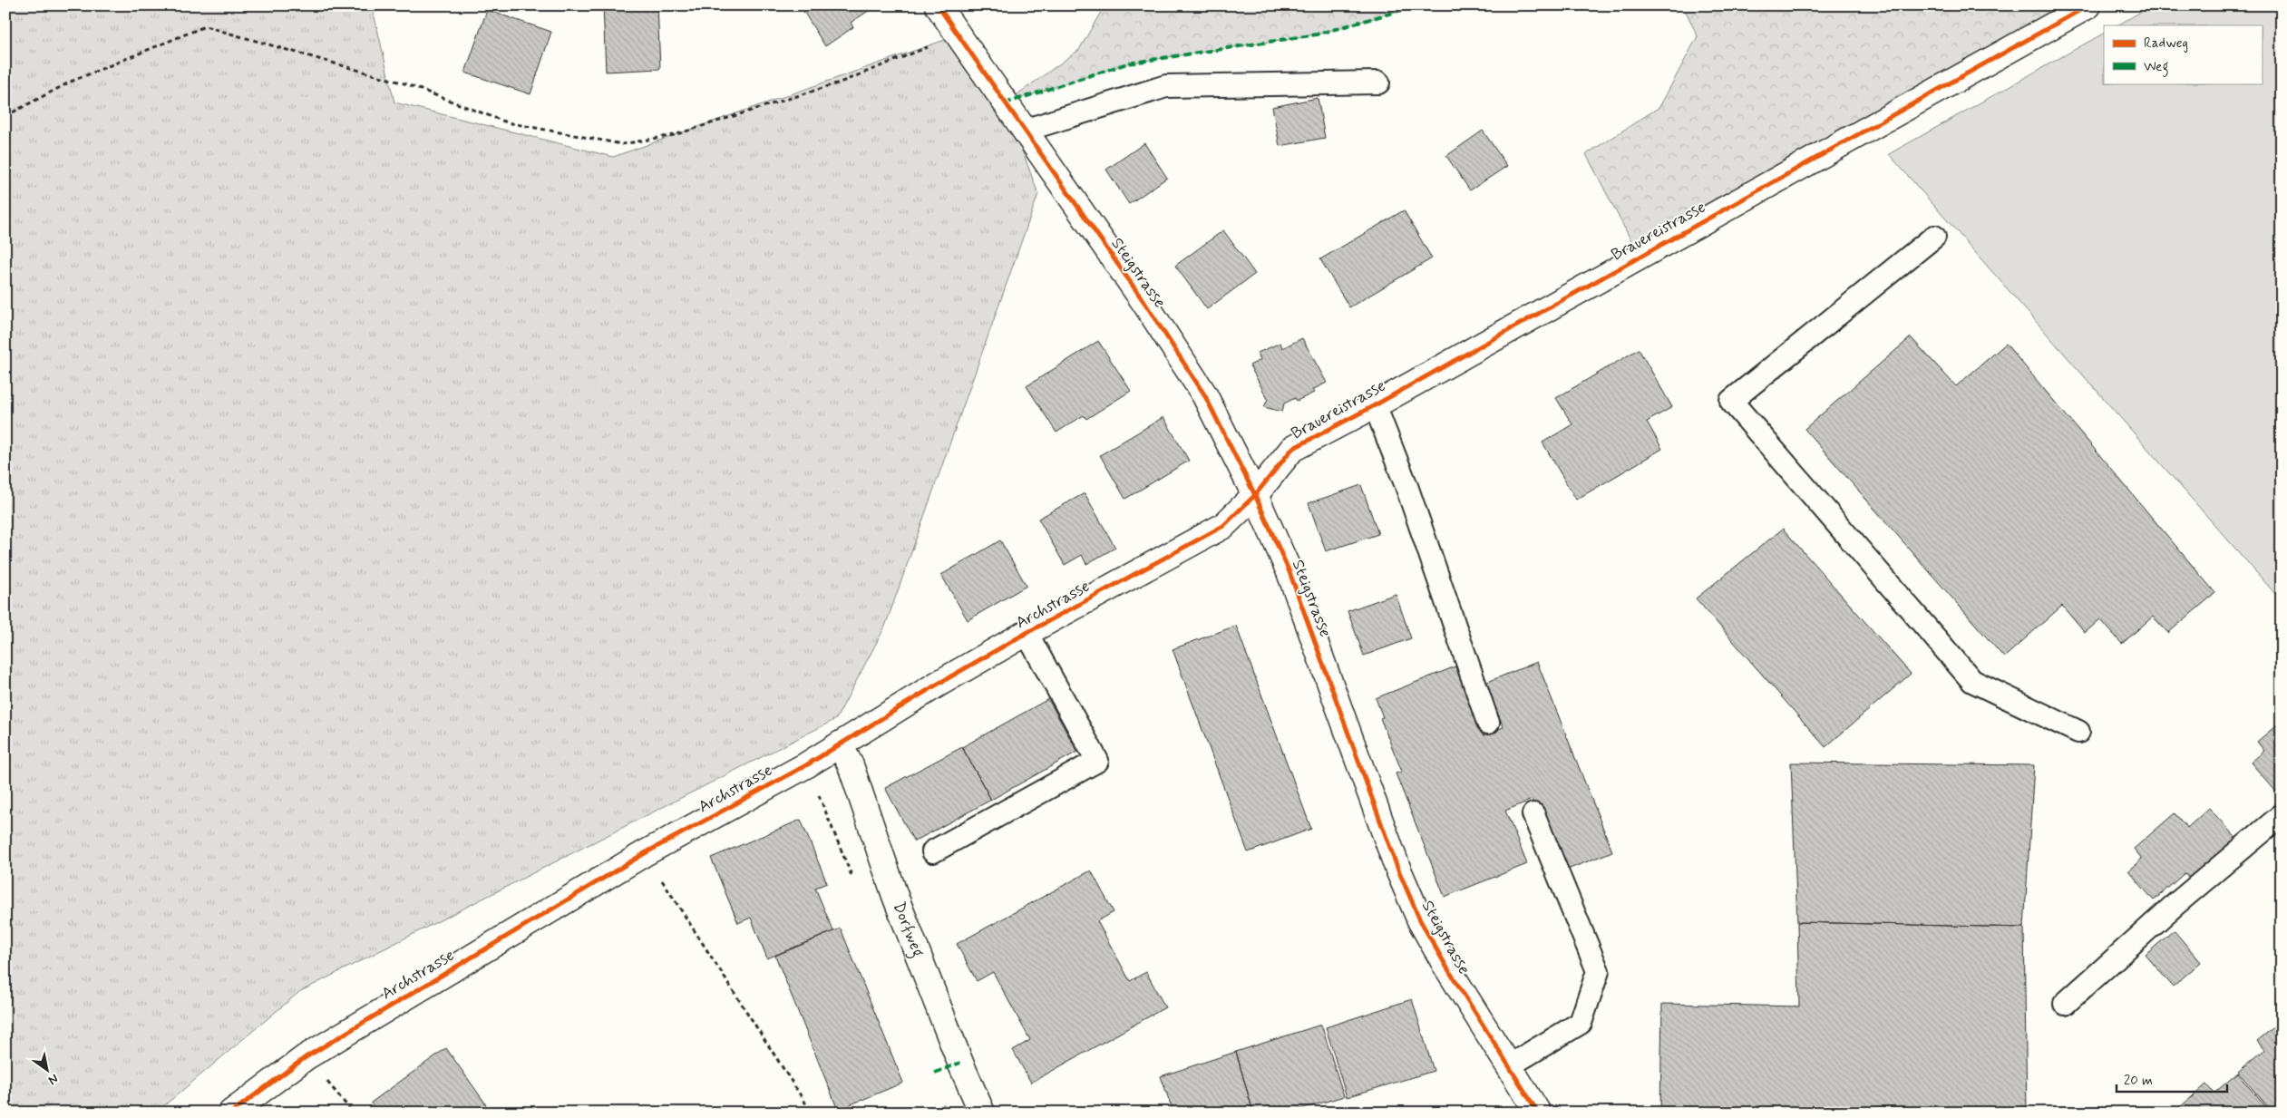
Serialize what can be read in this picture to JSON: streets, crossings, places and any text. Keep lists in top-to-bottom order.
{
  "streets": {
    "street": [
      "Brauereistrasse",
      "Steigstrasse",
      "Archstrasse",
      "Dorfweg"
    ]
  },
  "crossings": [
    ["Brauereistrasse", "Steigstrasse"],
    ["Brauereistrasse", "Archstrasse"],
    ["Steigstrasse", "Archstrasse"],
    ["Archstrasse", "Dorfweg"]
  ],
  "legend": ["Radweg", "Weg"],
  "scale_bar": "20 m",
  "north": "bottom right"
}
